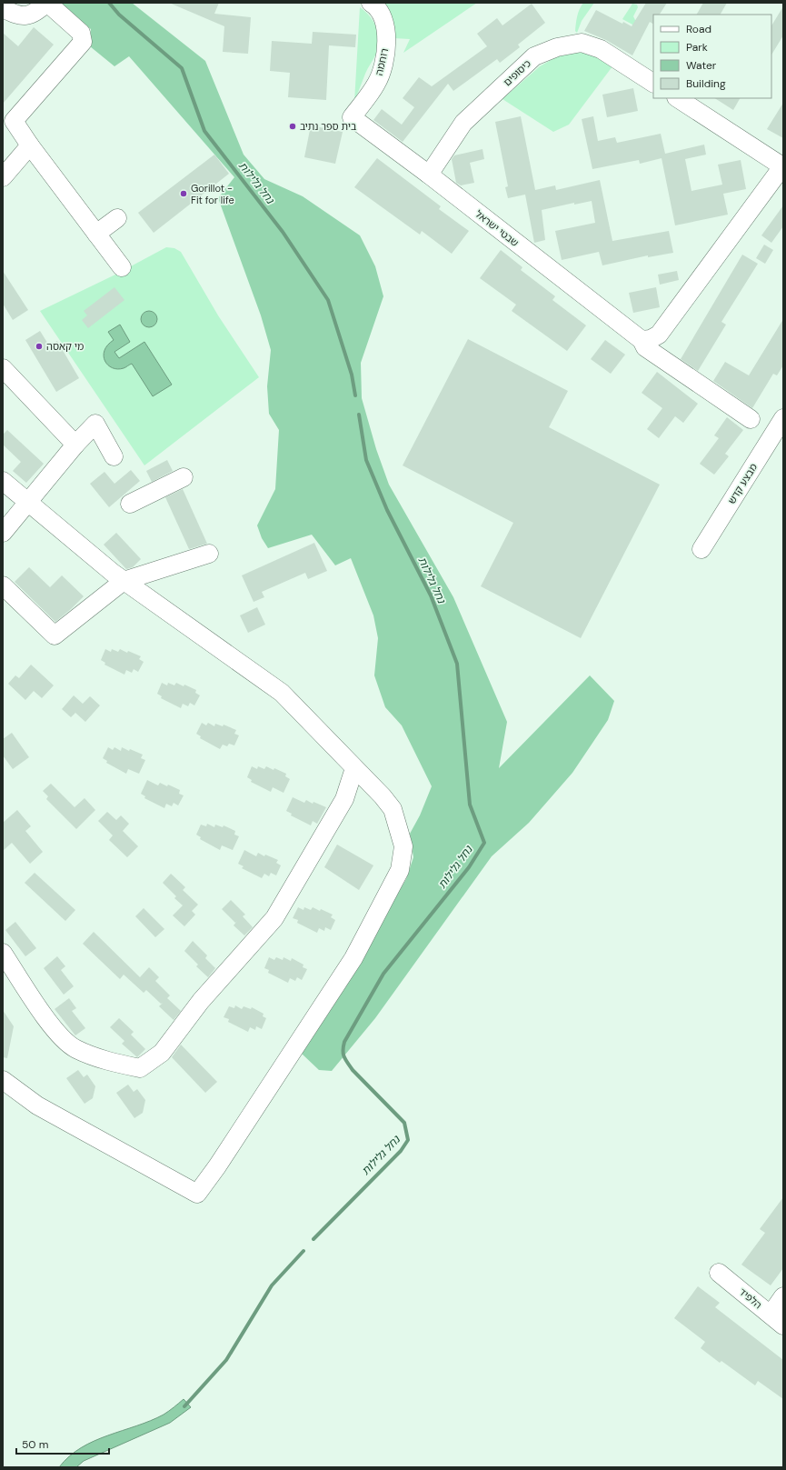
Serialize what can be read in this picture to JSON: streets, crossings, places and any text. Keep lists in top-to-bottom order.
{
  "streets": {
    "street": [
      "רוחמה",
      "כיסופים",
      "שבטי ישראל",
      "מבצע קדש",
      "הלפיד"
    ]
  },
  "crossings": [
    ["רוחמה", "שבטי ישראל"],
    ["כיסופים", "שבטי ישראל"]
  ],
  "water": ["נחל גלילות"],
  "places": ["בית ספר נתיב", "Gorillot - Fit for life", "מי קאסה"],
  "legend": [
    "Road",
    "Park",
    "Water",
    "Building"
  ],
  "scale_bar": "50 m"
}
